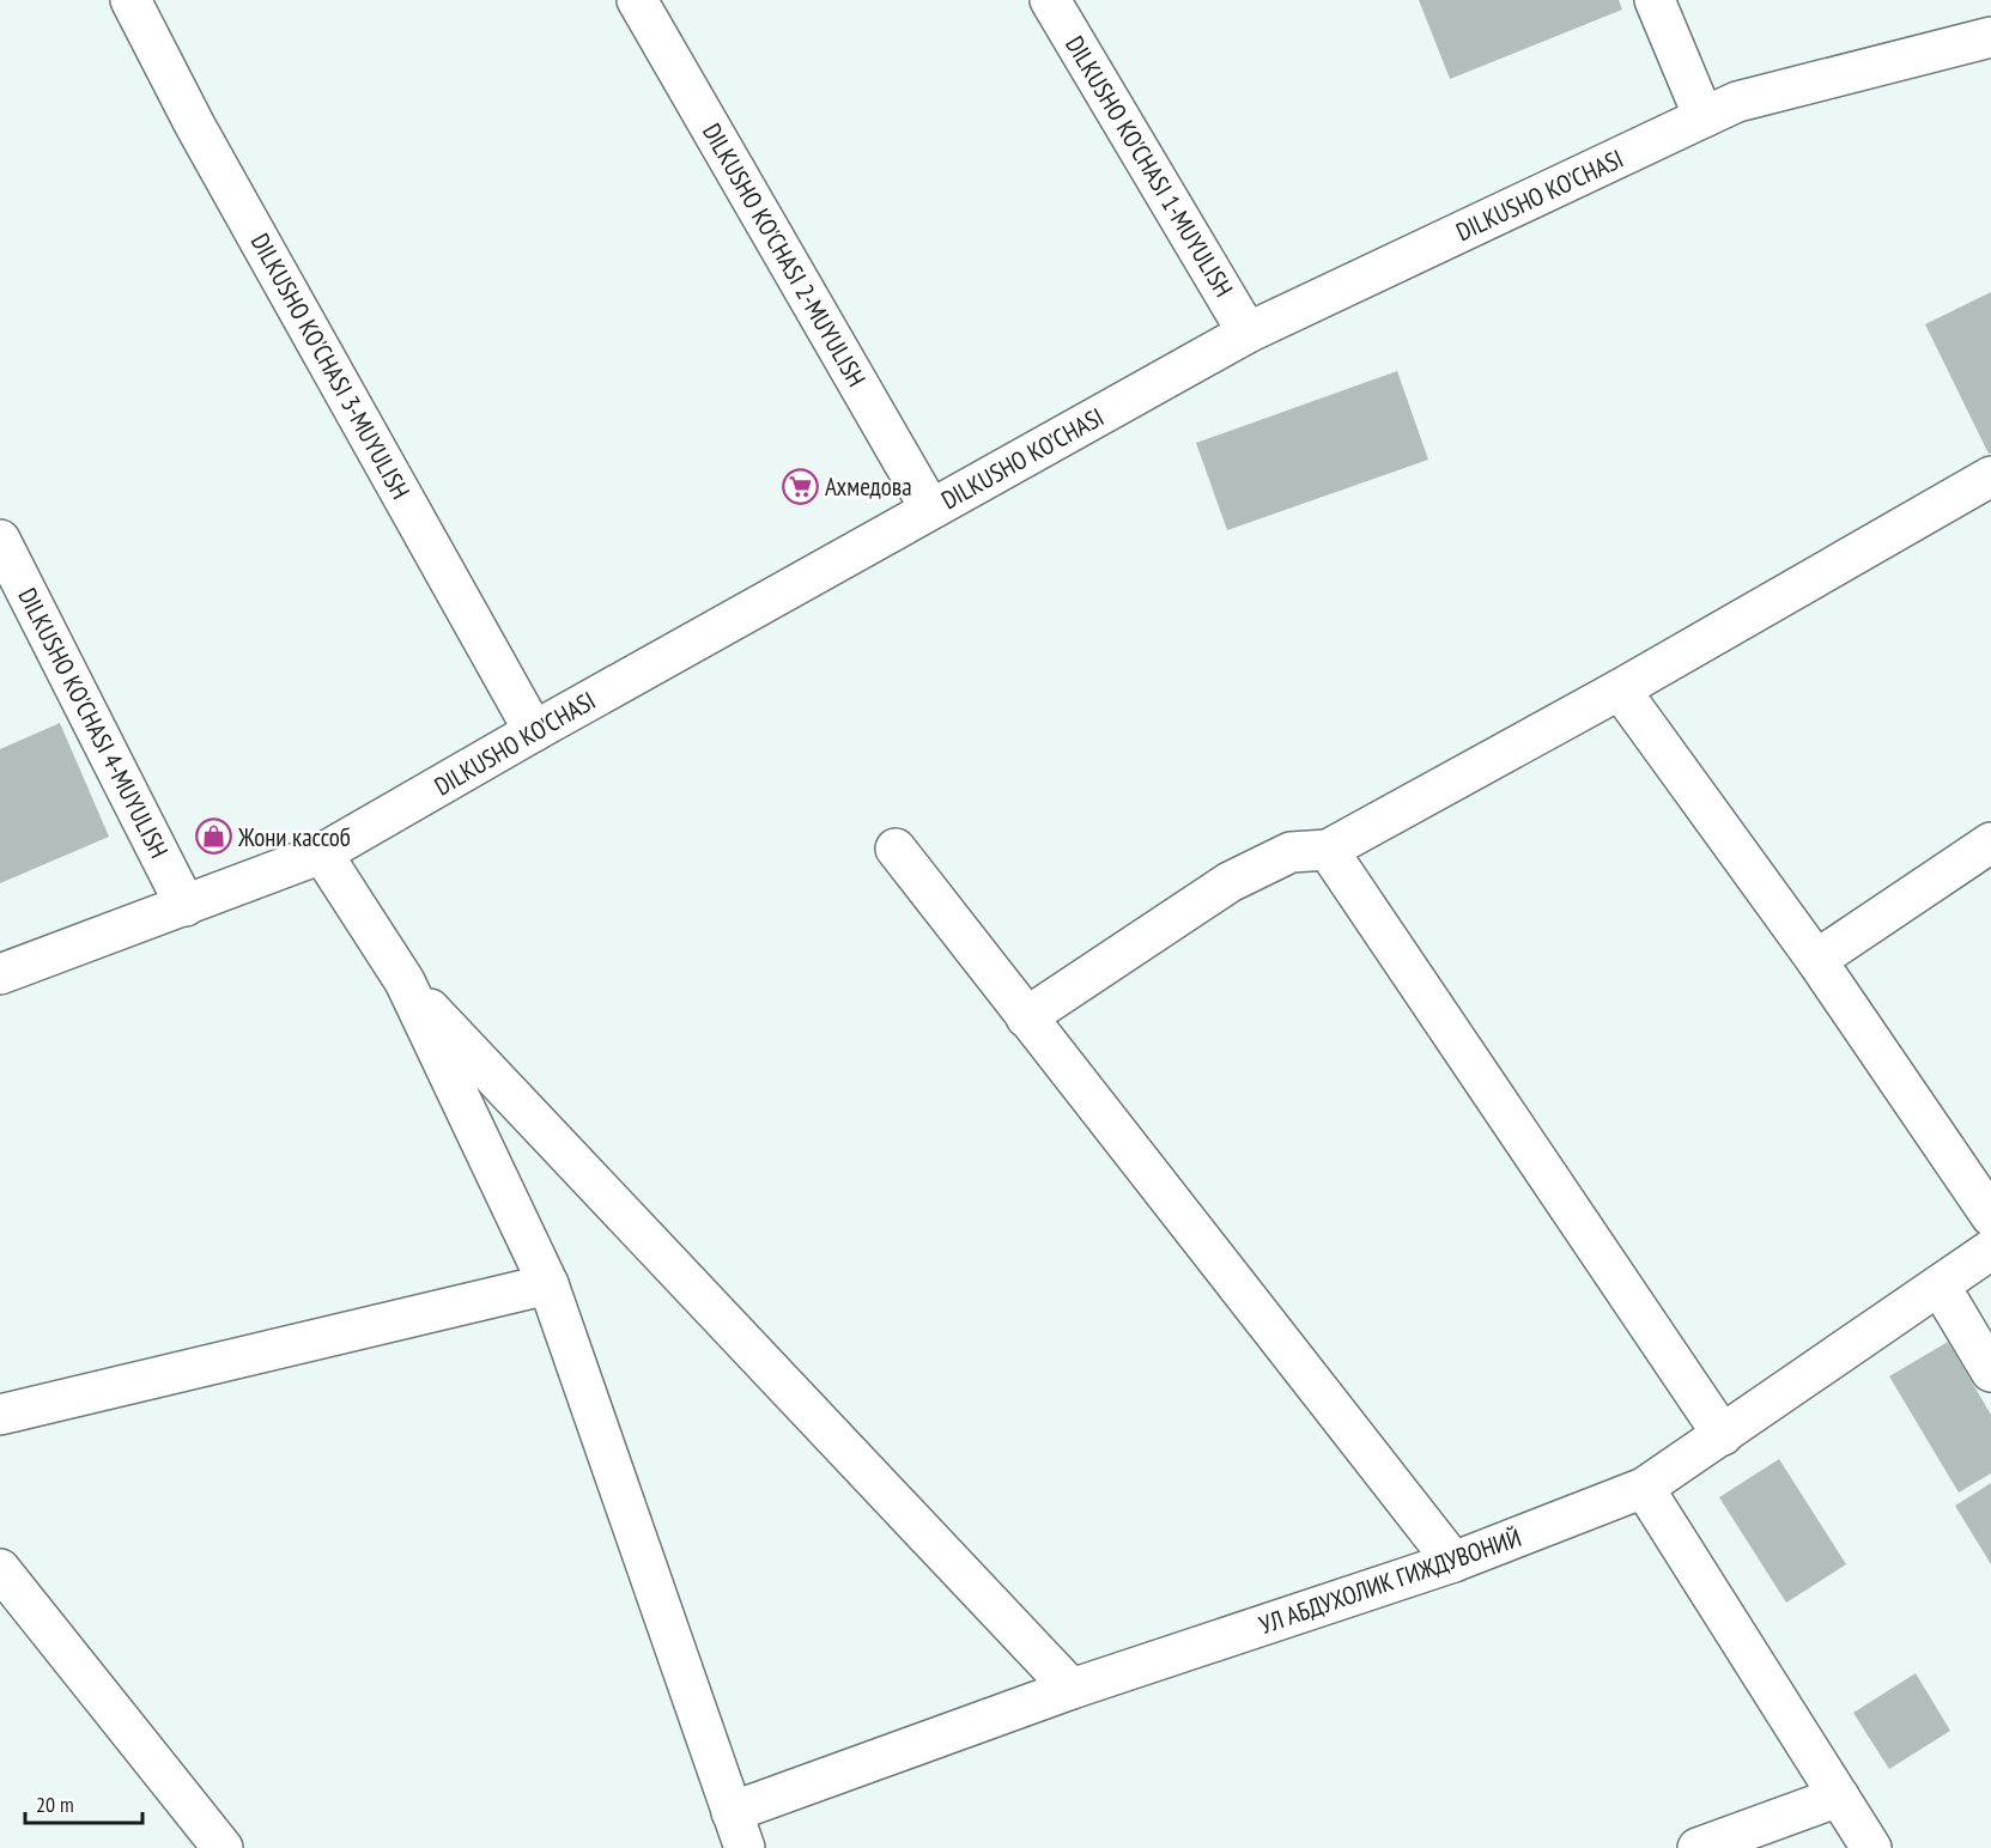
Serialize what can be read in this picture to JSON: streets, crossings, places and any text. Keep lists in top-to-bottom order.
{
  "streets": {
    "street": [
      "DILKUSHO KO'CHASI 1-MUYULISH",
      "DILKUSHO KO'CHASI",
      "DILKUSHO KO'CHASI 2-MUYULISH",
      "DILKUSHO KO'CHASI 3-MUYULISH",
      "DILKUSHO KO'CHASI 4-MUYULISH",
      "УЛ АБДУХОЛИК ГИЖДУВОНИЙ"
    ]
  },
  "crossings": [
    ["DILKUSHO KO'CHASI 1-MUYULISH", "DILKUSHO KO'CHASI"],
    ["DILKUSHO KO'CHASI", "DILKUSHO KO'CHASI 2-MUYULISH"],
    ["DILKUSHO KO'CHASI", "DILKUSHO KO'CHASI 3-MUYULISH"],
    ["DILKUSHO KO'CHASI", "DILKUSHO KO'CHASI 4-MUYULISH"]
  ],
  "places": {
    "supermarket": ["Ахмедова"],
    "shop": ["Жони кассоб"]
  },
  "scale_bar": "20 m"
}
